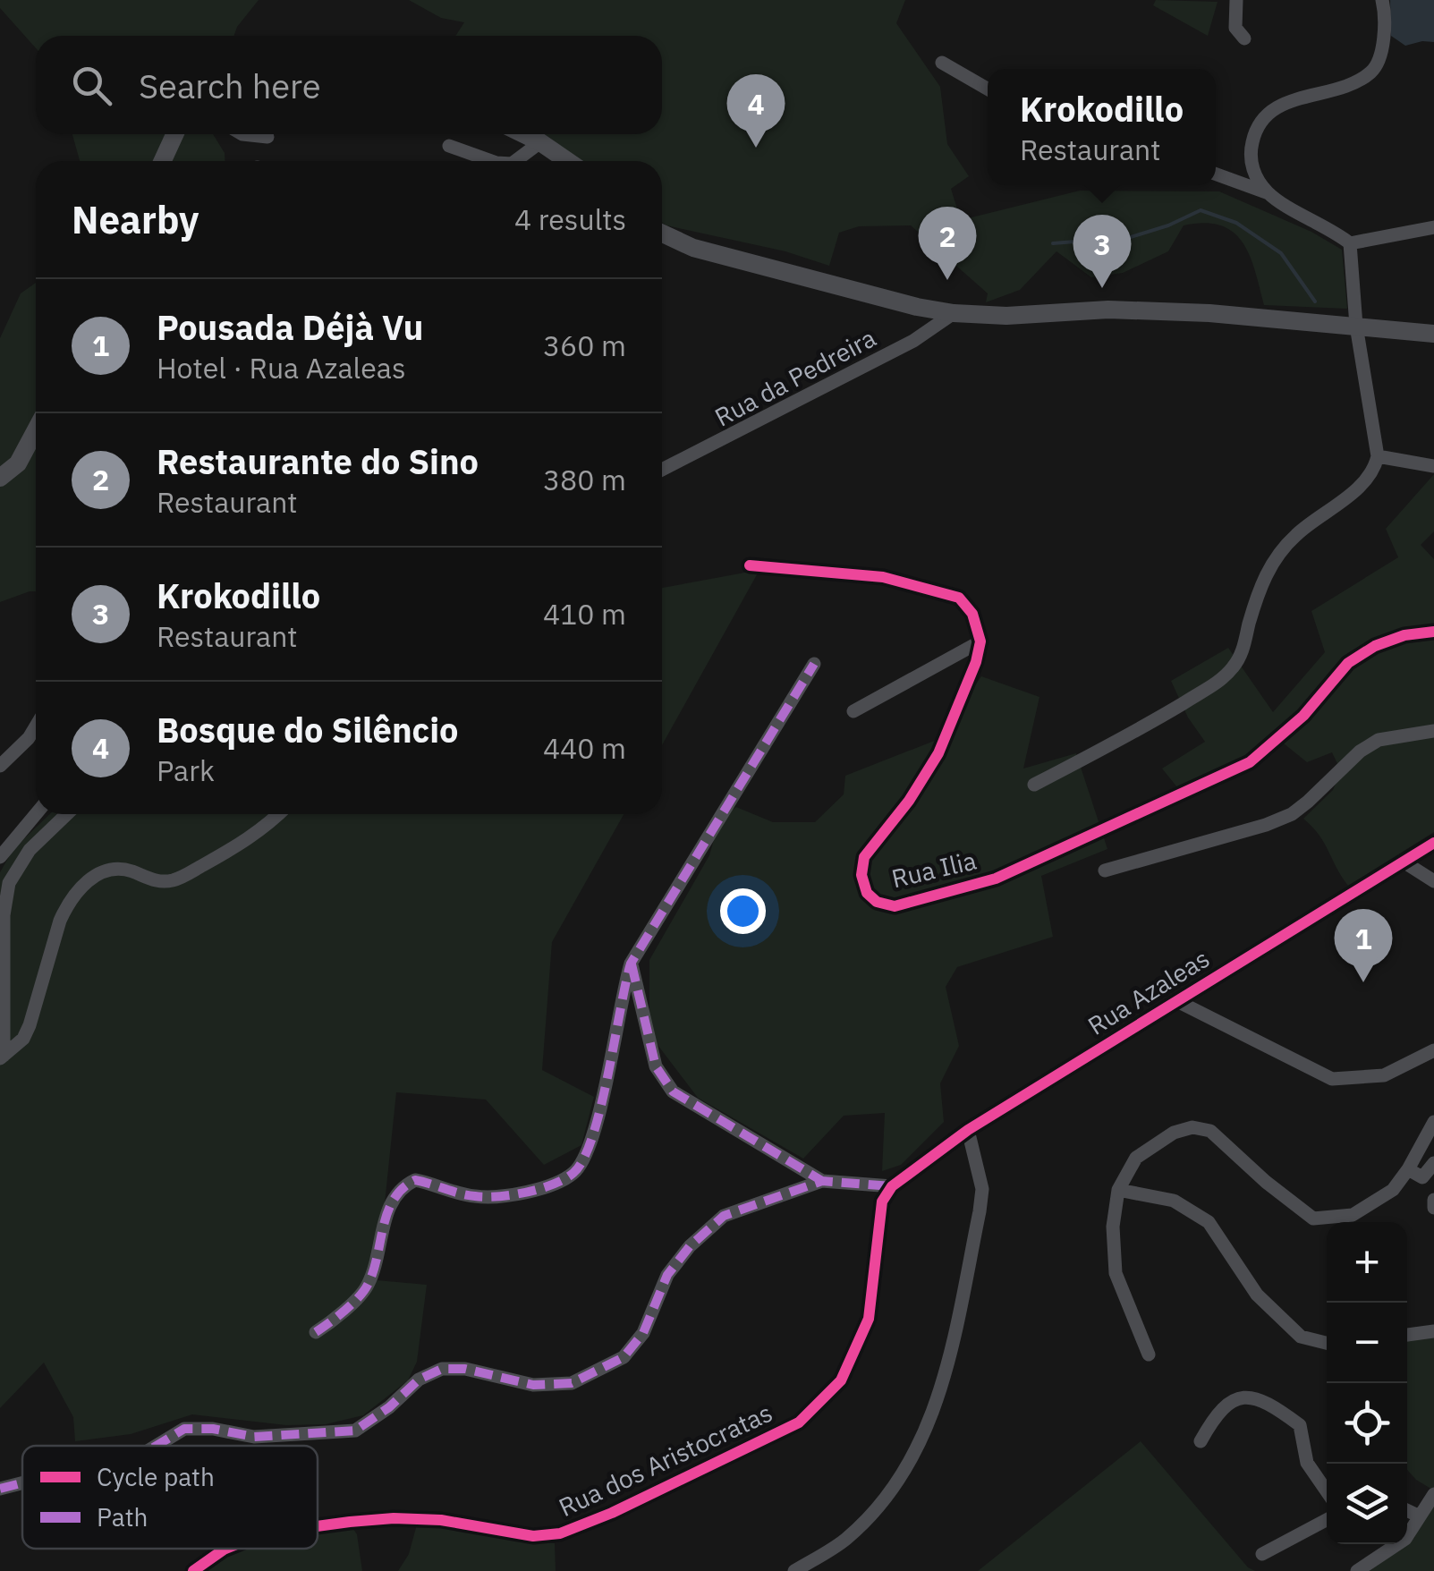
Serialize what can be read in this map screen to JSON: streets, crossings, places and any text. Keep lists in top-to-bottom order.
{
  "streets": {
    "street": [
      "Rua da Pedreira",
      "Rua Ilia",
      "Rua Azaleas",
      "Rua dos Aristocratas"
    ]
  },
  "crossings": [
    ["Rua Azaleas", "Rua dos Aristocratas"]
  ],
  "legend": ["Cycle path", "Path"],
  "page": {
    "search": "Search here",
    "popup": ["Krokodillo", "Restaurant"],
    "pins": [
      "4",
      "2",
      "3",
      "1"
    ],
    "heading": ["Nearby", "4 results"],
    "list": [
      {
        "mark": "1",
        "name": "Pousada Déjà Vu",
        "note": "Hotel · Rua Azaleas",
        "value": "360 m"
      },
      {
        "mark": "2",
        "name": "Restaurante do Sino",
        "note": "Restaurant",
        "value": "380 m"
      },
      {
        "mark": "3",
        "name": "Krokodillo",
        "note": "Restaurant",
        "value": "410 m"
      },
      {
        "mark": "4",
        "name": "Bosque do Silêncio",
        "note": "Park",
        "value": "440 m"
      }
    ],
    "map_buttons": ["+", "−"]
  }
}
